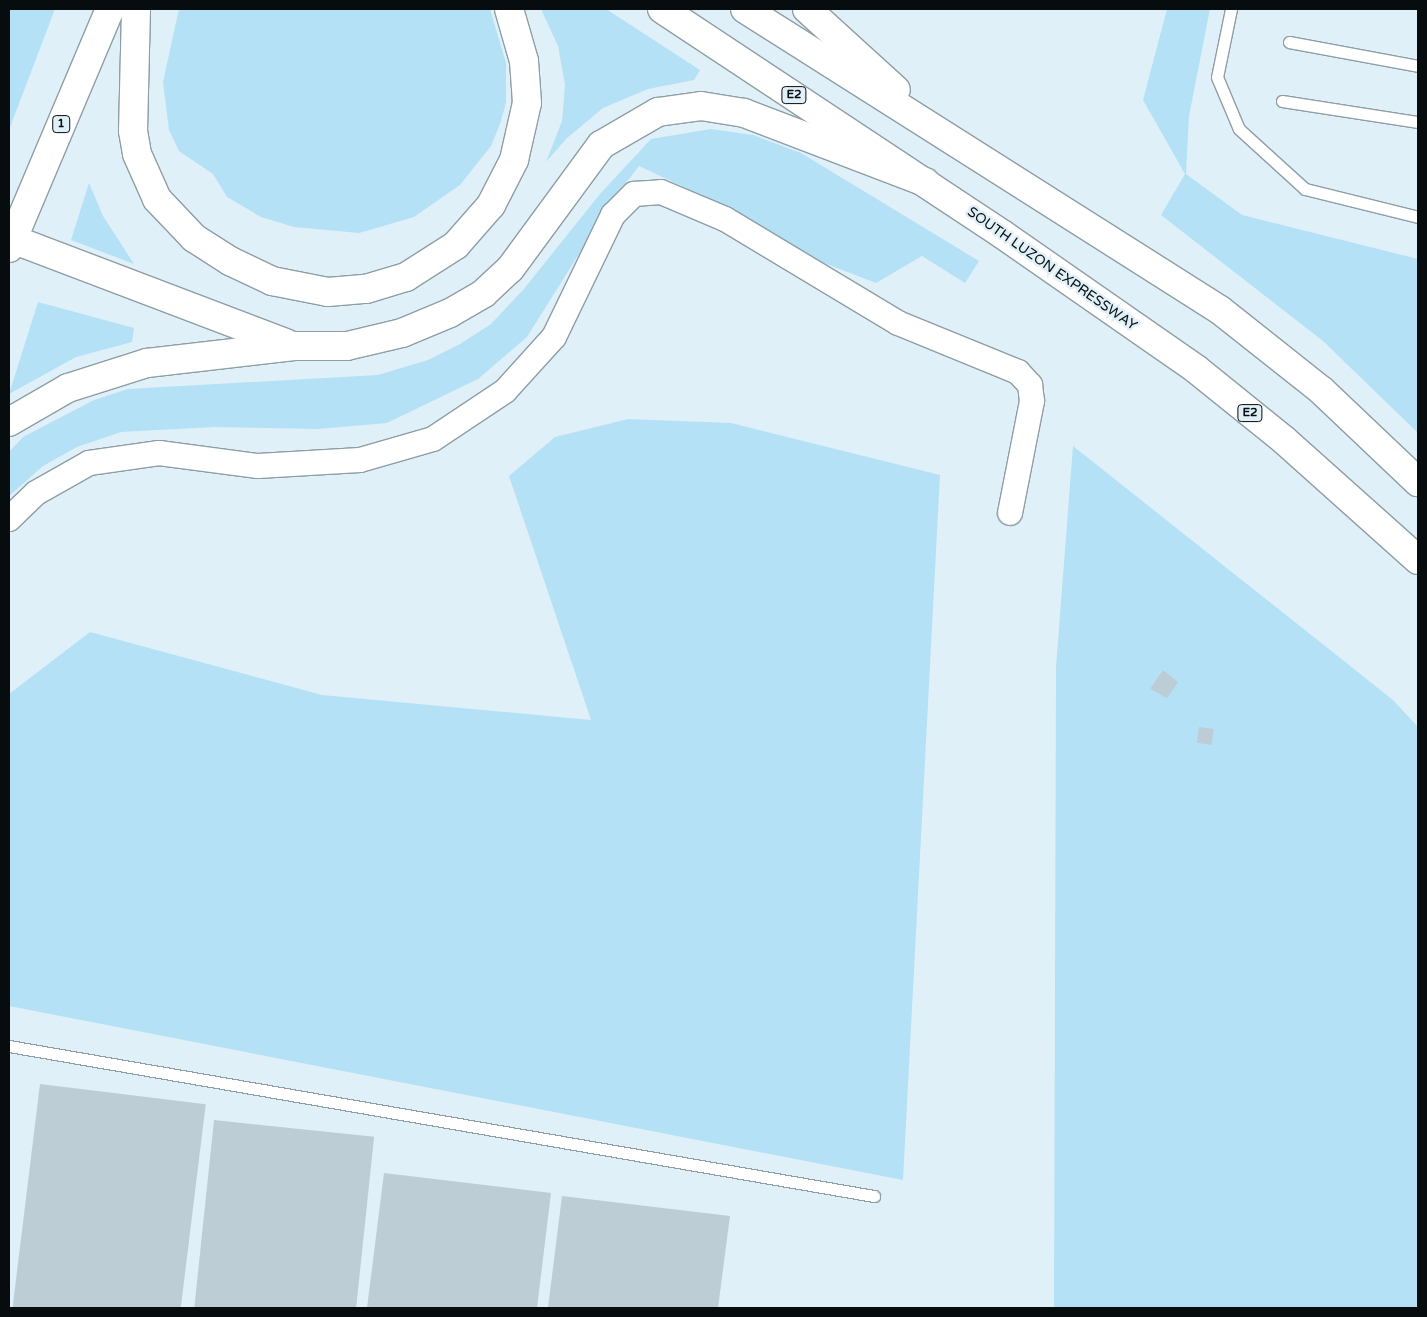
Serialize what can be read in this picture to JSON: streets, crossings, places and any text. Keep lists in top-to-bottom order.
{
  "streets": {
    "highway": ["E2", "1", "SOUTH LUZON EXPRESSWAY"]
  }
}
